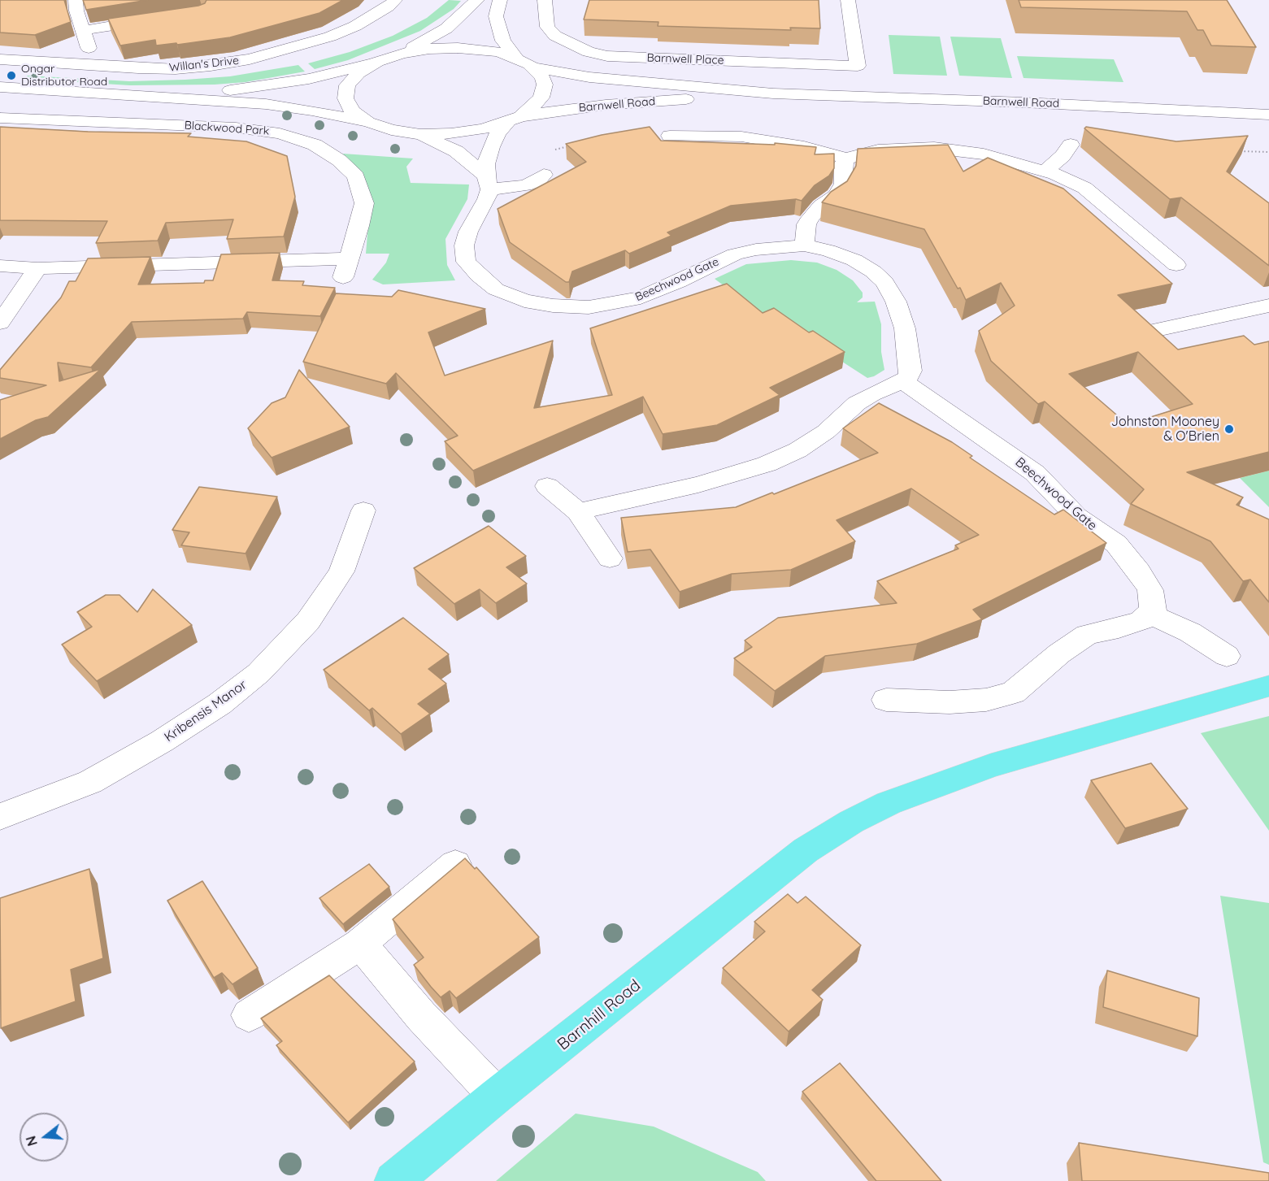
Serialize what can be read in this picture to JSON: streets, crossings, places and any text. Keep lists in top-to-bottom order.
{
  "streets": {
    "main road": ["Barnhill Road"],
    "street": [
      "Barnwell Place",
      "Willan's Drive",
      "Barnwell Road",
      "Blackwood Park",
      "Beechwood Gate",
      "Kribensis Manor"
    ]
  },
  "crossings": [
    ["Barnwell Road", "Beechwood Gate"]
  ],
  "places": ["Ongar Distributor Road", "Johnston Mooney & O'Brien"],
  "north": "left"
}
